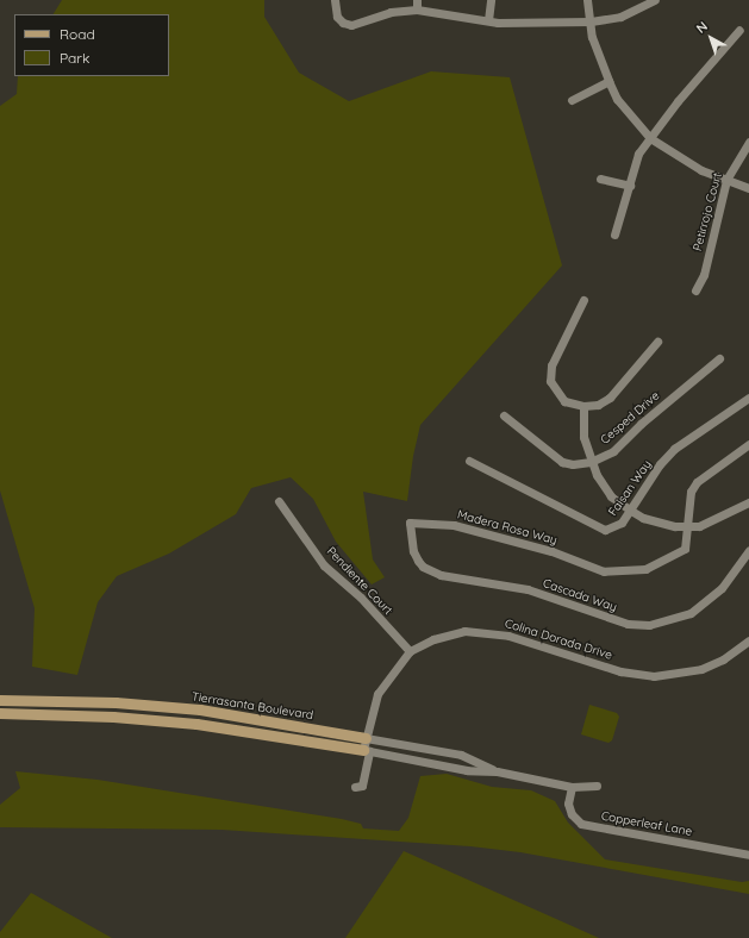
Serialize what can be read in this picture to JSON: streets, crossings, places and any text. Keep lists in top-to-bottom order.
{
  "streets": {
    "main road": ["Tierrasanta Boulevard"],
    "street": [
      "Petirrojo Court",
      "Cesped Drive",
      "Faisan Way",
      "Madera Rosa Way",
      "Pendiente Court",
      "Cascada Way",
      "Colina Dorada Drive",
      "Copperleaf Lane"
    ]
  },
  "crossings": [
    ["Madera Rosa Way", "Cascada Way"],
    ["Pendiente Court", "Colina Dorada Drive"],
    ["Colina Dorada Drive", "Tierrasanta Boulevard"],
    ["Tierrasanta Boulevard", "Copperleaf Lane"]
  ],
  "legend": ["Road", "Park"],
  "north": "top left"
}
